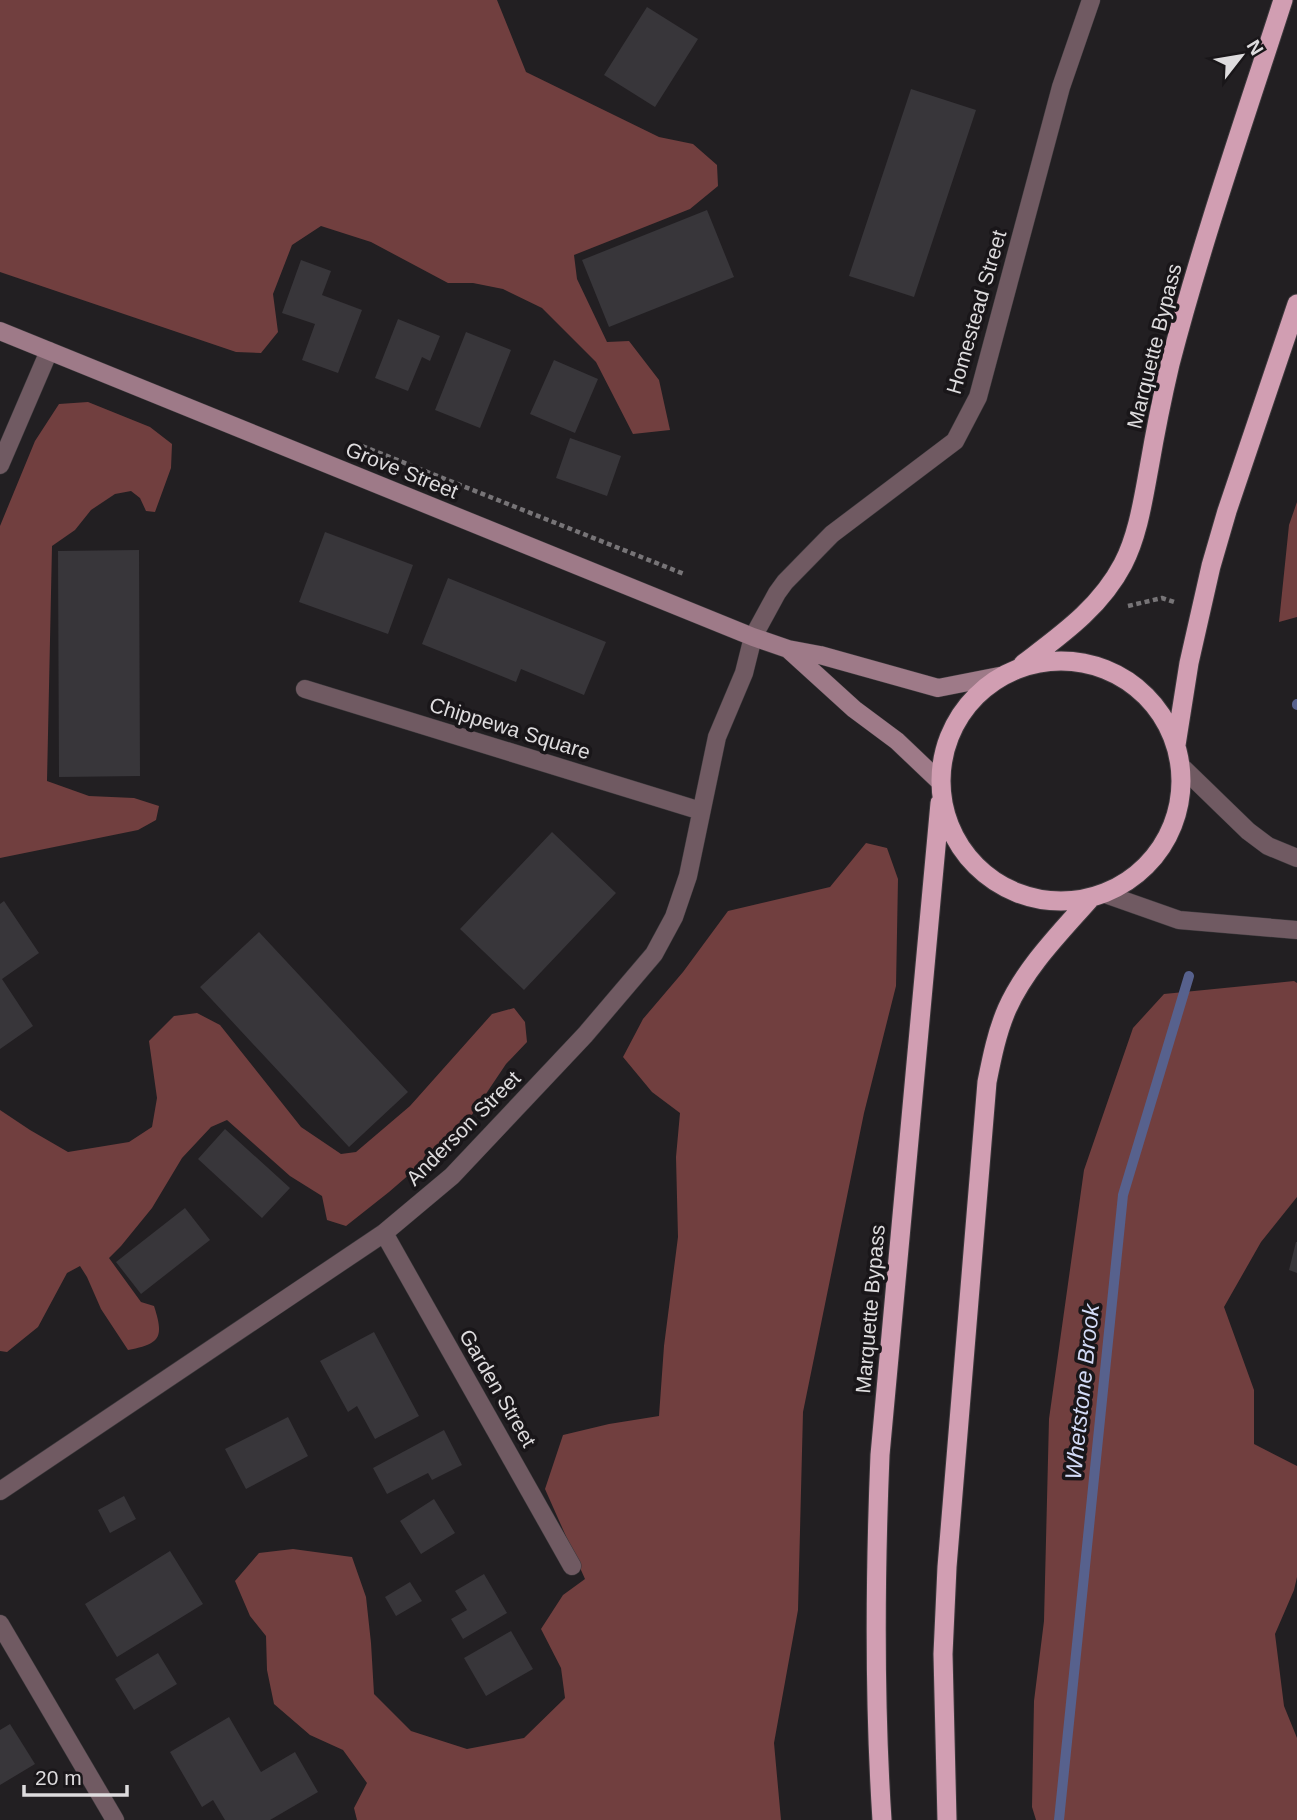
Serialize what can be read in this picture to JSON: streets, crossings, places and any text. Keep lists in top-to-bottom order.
{
  "streets": {
    "highway": ["Marquette Bypass"],
    "main road": ["Grove Street"],
    "street": [
      "Homestead Street",
      "Chippewa Square",
      "Anderson Street",
      "Garden Street"
    ]
  },
  "crossings": [
    ["Homestead Street", "Grove Street"],
    ["Homestead Street", "Anderson Street"],
    ["Marquette Bypass", "Grove Street"],
    ["Grove Street", "Anderson Street"],
    ["Chippewa Square", "Anderson Street"],
    ["Anderson Street", "Garden Street"]
  ],
  "water": ["Whetstone Brook"],
  "scale_bar": "20 m",
  "north": "top right"
}
